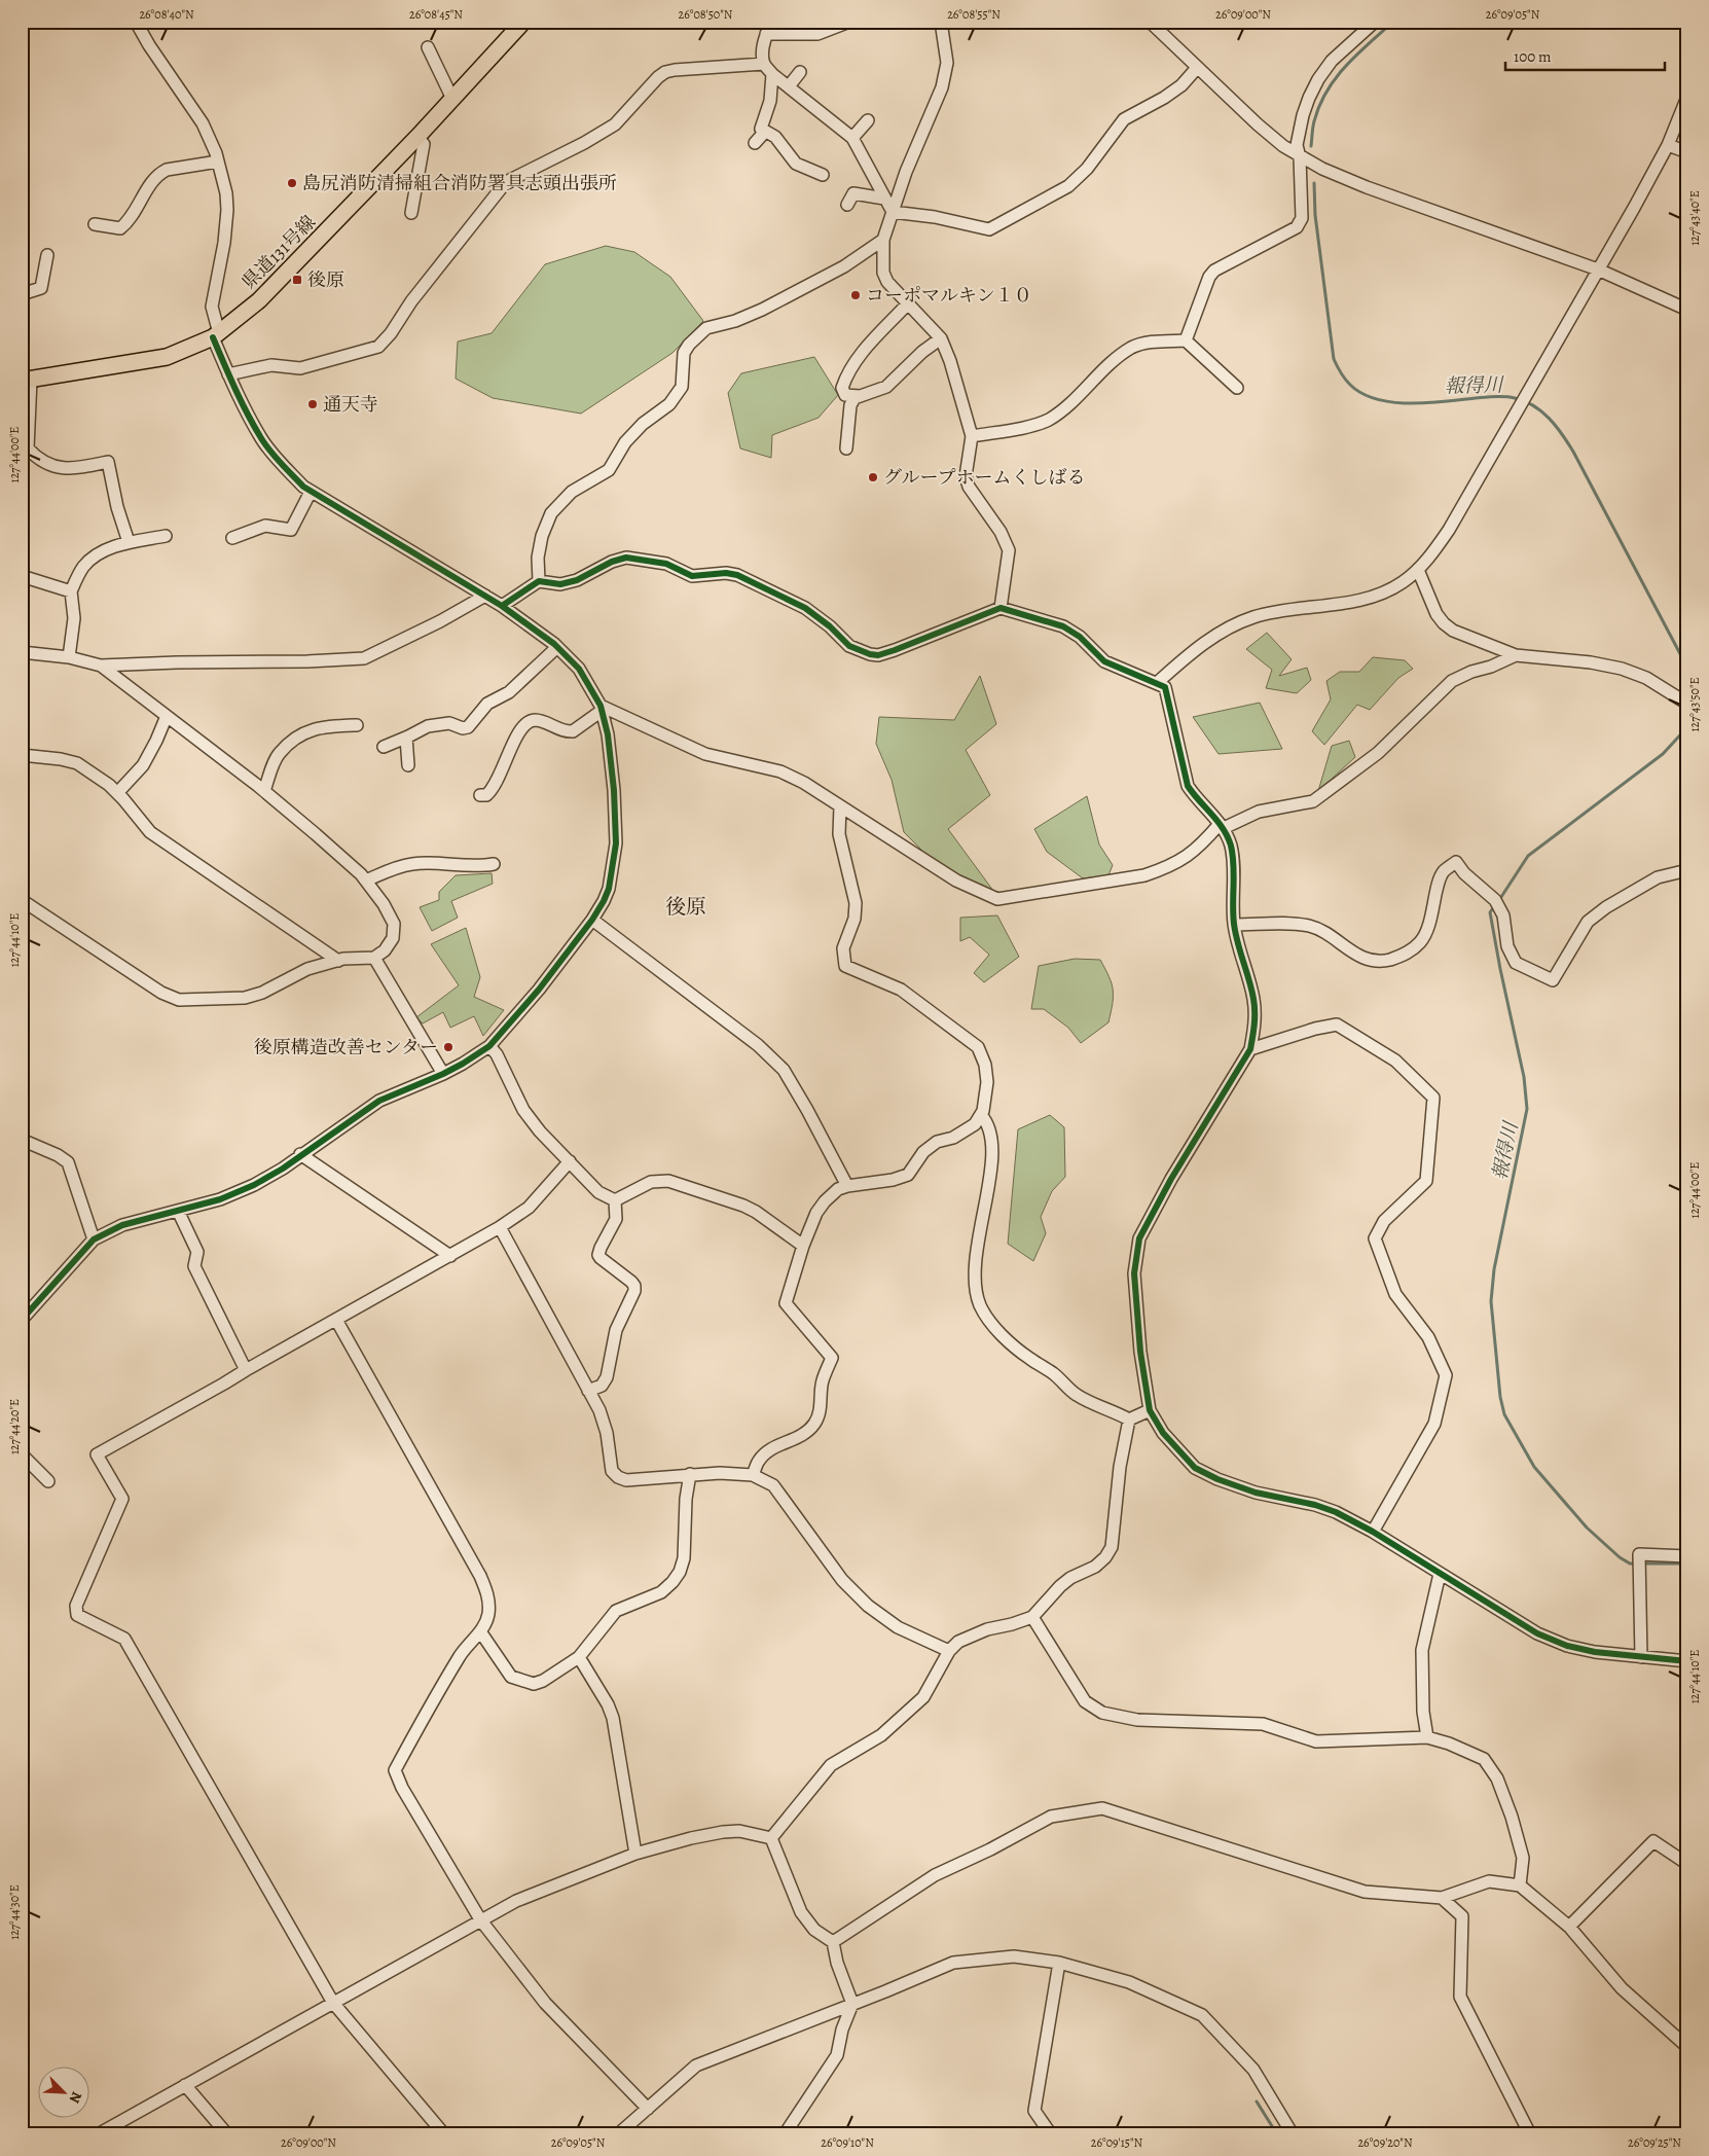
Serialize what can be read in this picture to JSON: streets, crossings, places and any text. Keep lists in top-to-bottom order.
{
  "streets": {
    "main road": ["県道131号線"]
  },
  "districts": ["後原"],
  "water": ["報得川"],
  "places": {
    "other": [
      "島尻消防清掃組合消防署具志頭出張所",
      "コーポマルキン１０",
      "通天寺",
      "グループホームくしばる",
      "後原構造改善センター"
    ],
    "transit": ["後原"]
  },
  "scale_bar": "100 m",
  "north": "bottom right",
  "coordinates": [
    "26°08'40\"N",
    "26°08'45\"N",
    "26°08'50\"N",
    "26°08'55\"N",
    "26°09'00\"N",
    "26°09'05\"N",
    "127°43'40\"E",
    "127°44'00\"E",
    "127°43'50\"E",
    "127°44'10\"E",
    "127°44'20\"E",
    "127°44'30\"E",
    "26°09'10\"N",
    "26°09'15\"N",
    "26°09'20\"N",
    "26°09'25\"N"
  ]
}
